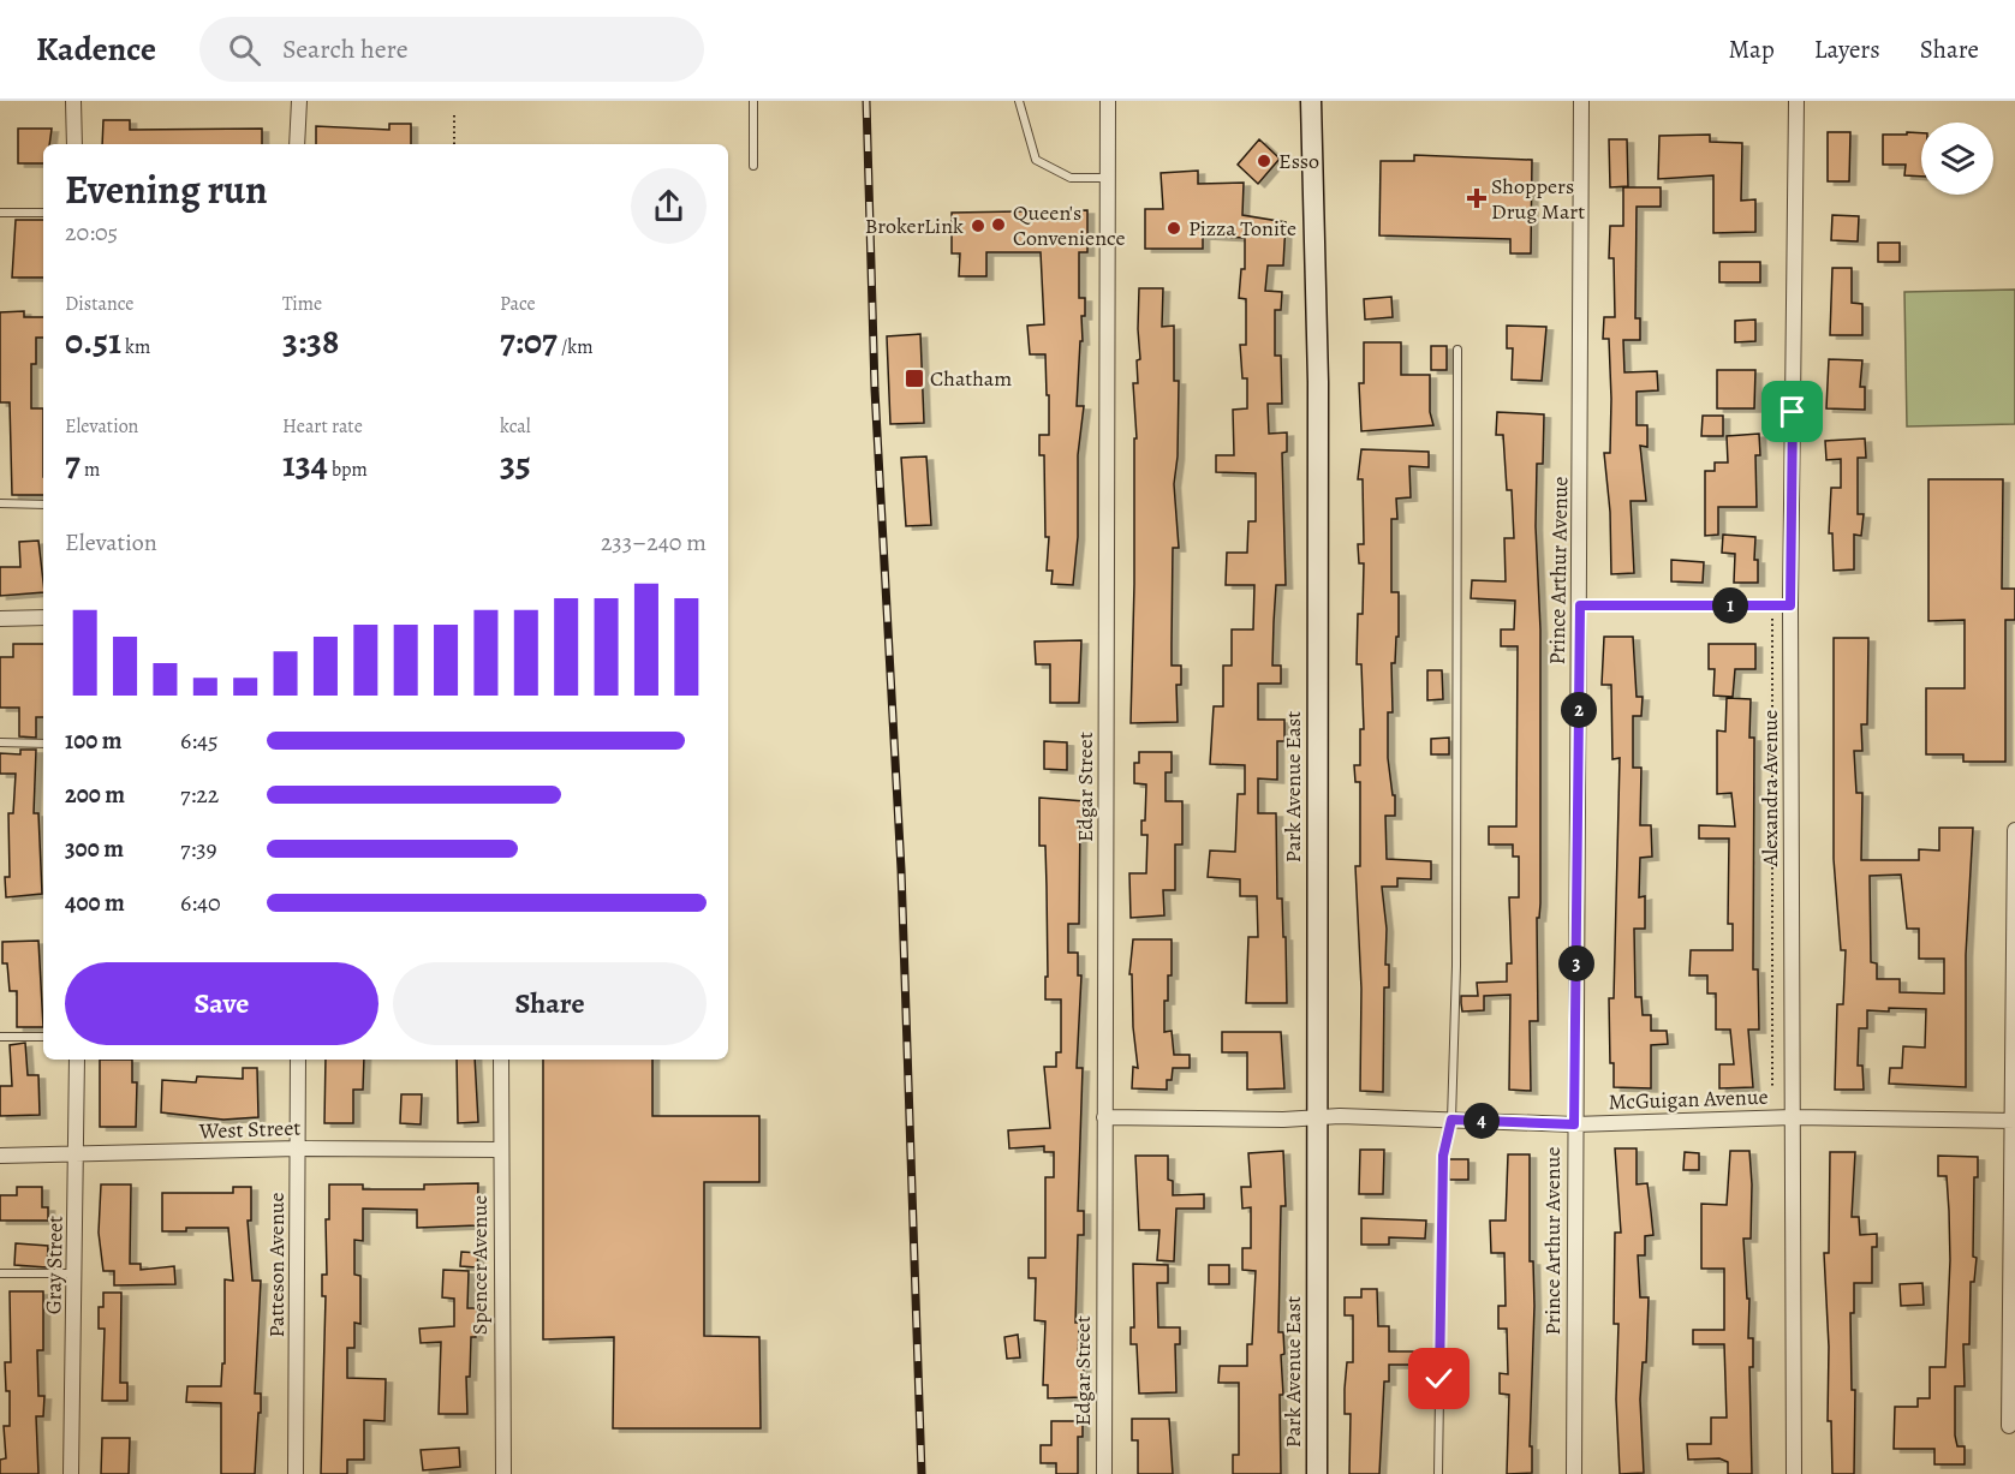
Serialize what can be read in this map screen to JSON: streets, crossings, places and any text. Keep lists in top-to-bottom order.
{
  "streets": {
    "main road": ["Park Avenue East"],
    "street": [
      "Prince Arthur Avenue",
      "Edgar Street",
      "Alexandra Avenue",
      "McGuigan Avenue",
      "West Street",
      "Gray Street",
      "Patteson Avenue",
      "Spencer Avenue"
    ]
  },
  "crossings": [
    ["Prince Arthur Avenue", "McGuigan Avenue"],
    ["Edgar Street", "McGuigan Avenue"],
    ["Park Avenue East", "McGuigan Avenue"],
    ["Alexandra Avenue", "McGuigan Avenue"],
    ["West Street", "Gray Street"],
    ["West Street", "Patteson Avenue"],
    ["West Street", "Spencer Avenue"]
  ],
  "places": {
    "other": [
      "Esso",
      "Queen's Convenience",
      "BrokerLink",
      "Pizza Tonite"
    ],
    "health": ["Shoppers Drug Mart"],
    "transit": ["Chatham"]
  },
  "page": {
    "header": "Kadence",
    "search": "Search here",
    "nav": ["Map", "Layers", "Share"],
    "heading": ["Evening run", "20:05"],
    "stats": [
      ["Distance", "0.51 km"],
      ["Time", "3:38"],
      ["Pace", "7:07 /km"],
      ["Elevation", "7 m"],
      ["Heart rate", "134 bpm"],
      ["kcal", "35"]
    ],
    "chart": ["Elevation", "233–240 m"],
    "pins": [
      "1",
      "2",
      "3",
      "4"
    ],
    "list": [
      {
        "name": "100 m",
        "note": "6:45"
      },
      {
        "name": "200 m",
        "note": "7:22"
      },
      {
        "name": "300 m",
        "note": "7:39"
      },
      {
        "name": "400 m",
        "note": "6:40"
      }
    ],
    "buttons": ["Save", "Share"]
  }
}
